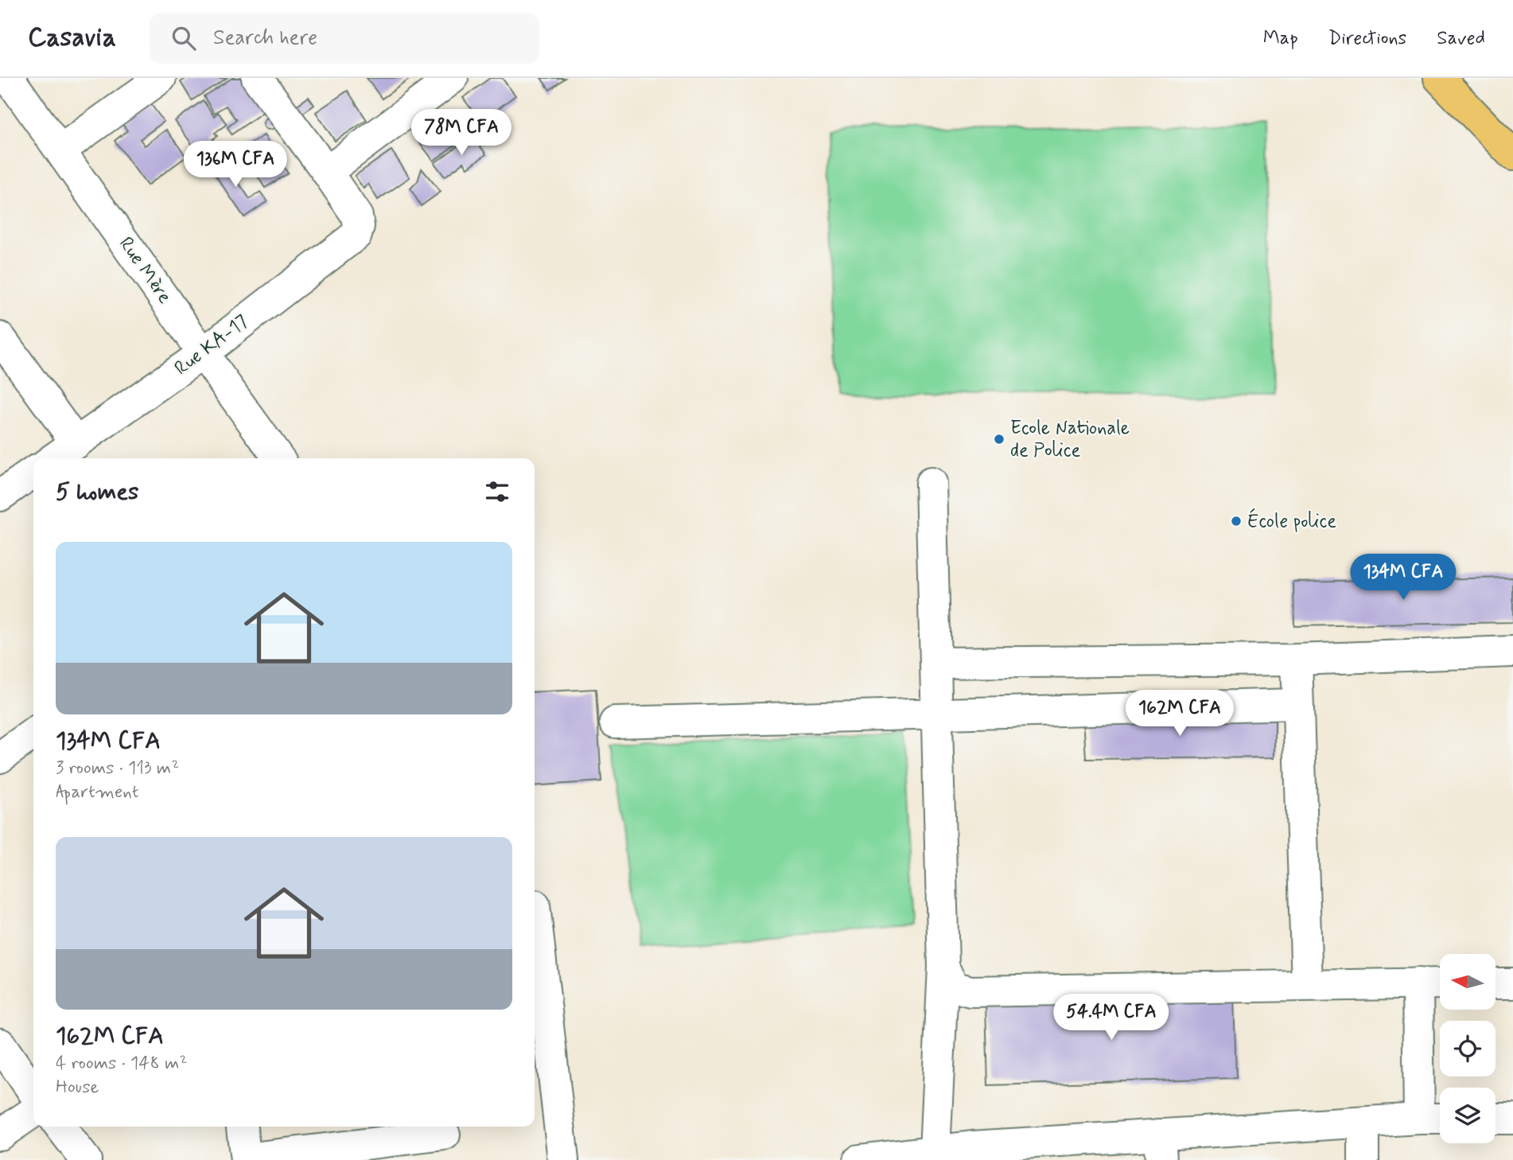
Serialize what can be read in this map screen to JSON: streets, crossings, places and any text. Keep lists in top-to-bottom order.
{
  "streets": {
    "street": ["Rue Mère", "Rue KA-17"]
  },
  "crossings": [
    ["Rue Mère", "Rue KA-17"]
  ],
  "places": ["Ecole Nationale de Police", "École police"],
  "north": "left",
  "page": {
    "header": "Casavia",
    "search": "Search here",
    "nav": ["Map", "Directions", "Saved"],
    "price": [
      "78M CFA",
      "136M CFA",
      "134M CFA",
      "162M CFA",
      "54.4M CFA"
    ],
    "heading": "5 homes",
    "list": [
      {
        "name": "134M CFA",
        "note": "3 rooms · 113 m² · Apartment"
      },
      {
        "name": "162M CFA",
        "note": "4 rooms · 148 m² · House"
      }
    ]
  }
}
